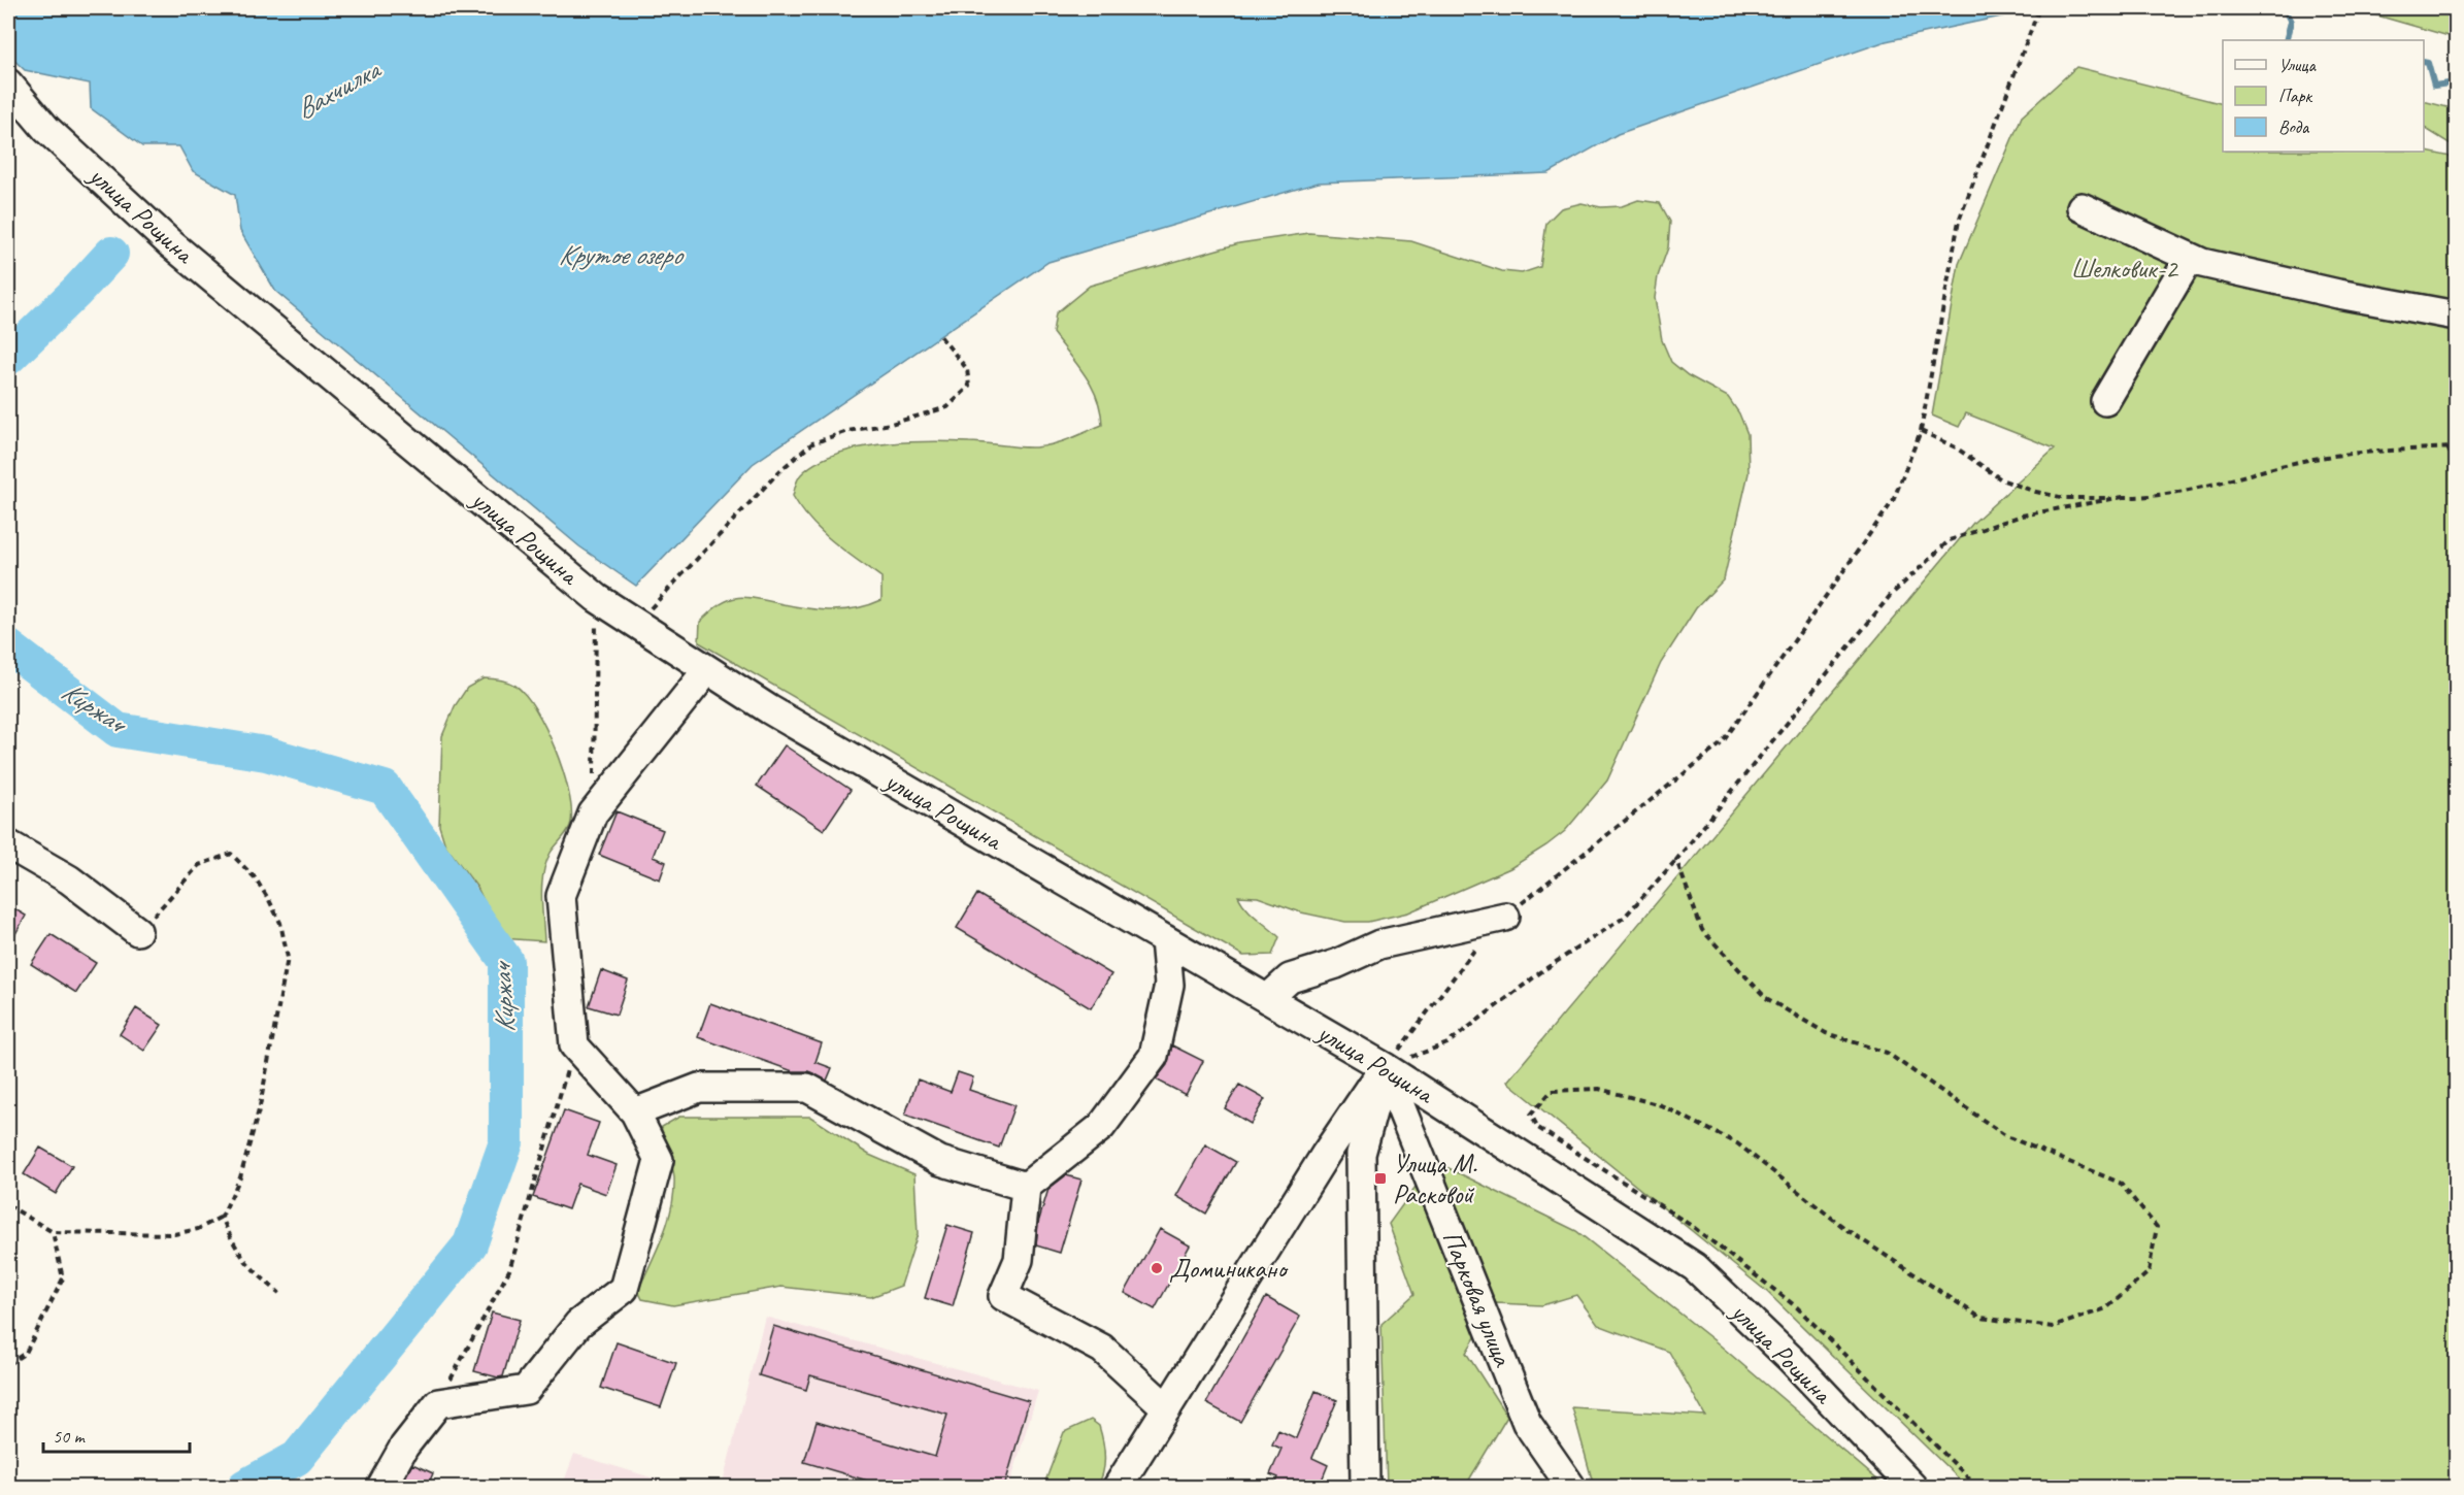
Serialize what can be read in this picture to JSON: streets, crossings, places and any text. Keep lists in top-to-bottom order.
{
  "streets": {
    "street": ["улица Рощина", "Парковая улица"]
  },
  "crossings": [
    ["улица Рощина", "Парковая улица"]
  ],
  "water": ["Вахчилка", "Крутое озеро", "Киржач"],
  "parks": ["Шелковик-2"],
  "places": {
    "transit": ["Улица М. Расковой"],
    "other": ["Доминикано"]
  },
  "legend": ["Улица", "Парк", "Вода"],
  "scale_bar": "50 m"
}
